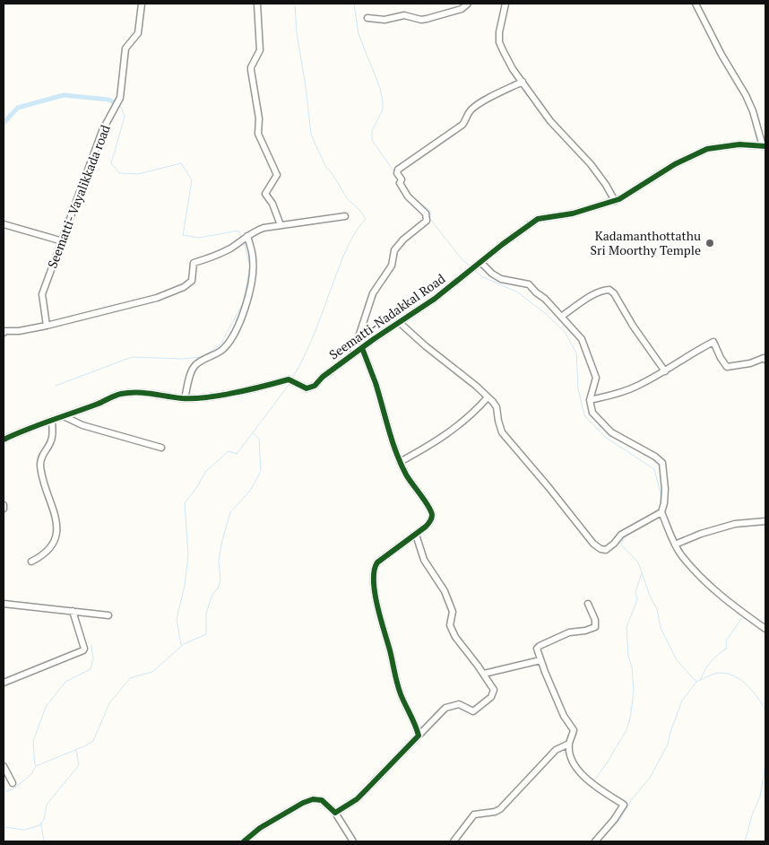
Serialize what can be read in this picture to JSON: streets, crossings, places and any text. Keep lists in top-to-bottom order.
{
  "streets": {
    "street": ["Seematti- Vayalikkada road", "Seematti-Nadakkal Road"]
  },
  "places": ["Kadamanthottathu Sri Moorthy Temple"]
}
